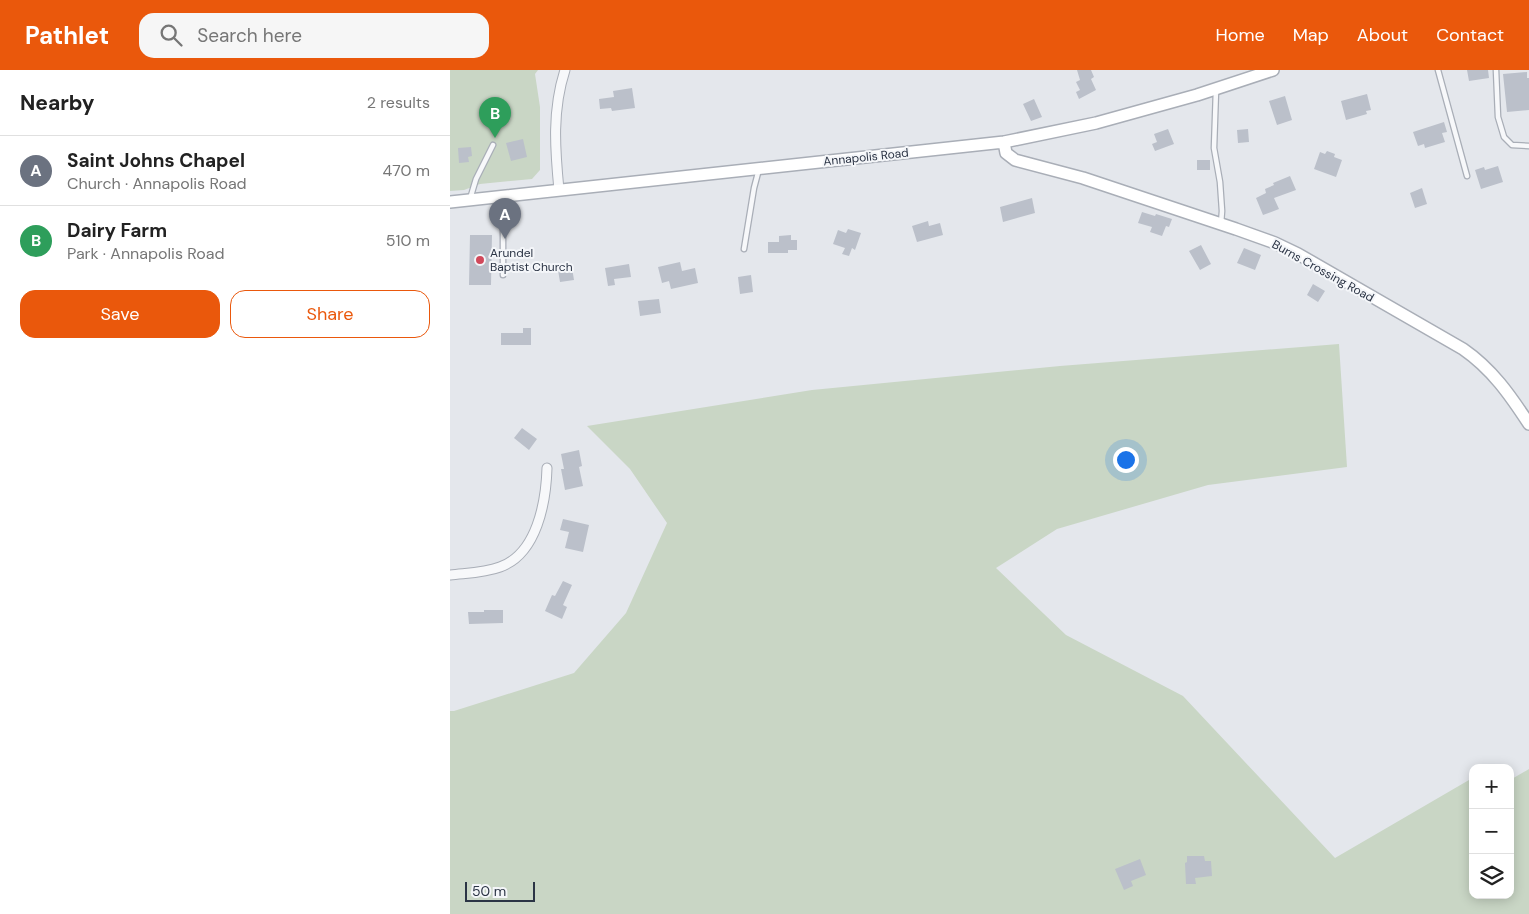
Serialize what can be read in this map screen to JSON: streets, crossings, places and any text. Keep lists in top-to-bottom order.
{
  "streets": {
    "main road": ["Annapolis Road", "Burns Crossing Road"]
  },
  "crossings": [
    ["Annapolis Road", "Burns Crossing Road"]
  ],
  "places": ["Arundel Baptist Church"],
  "scale_bar": "50 m",
  "page": {
    "header": "Pathlet",
    "search": "Search here",
    "nav": [
      "Home",
      "Map",
      "About",
      "Contact"
    ],
    "heading": ["Nearby", "2 results"],
    "pins": ["B", "A"],
    "list": [
      {
        "mark": "A",
        "name": "Saint Johns Chapel",
        "note": "Church · Annapolis Road",
        "value": "470 m"
      },
      {
        "mark": "B",
        "name": "Dairy Farm",
        "note": "Park · Annapolis Road",
        "value": "510 m"
      }
    ],
    "buttons": ["Save", "Share"],
    "map_buttons": ["+", "−"],
    "scale": "50 m"
  }
}
